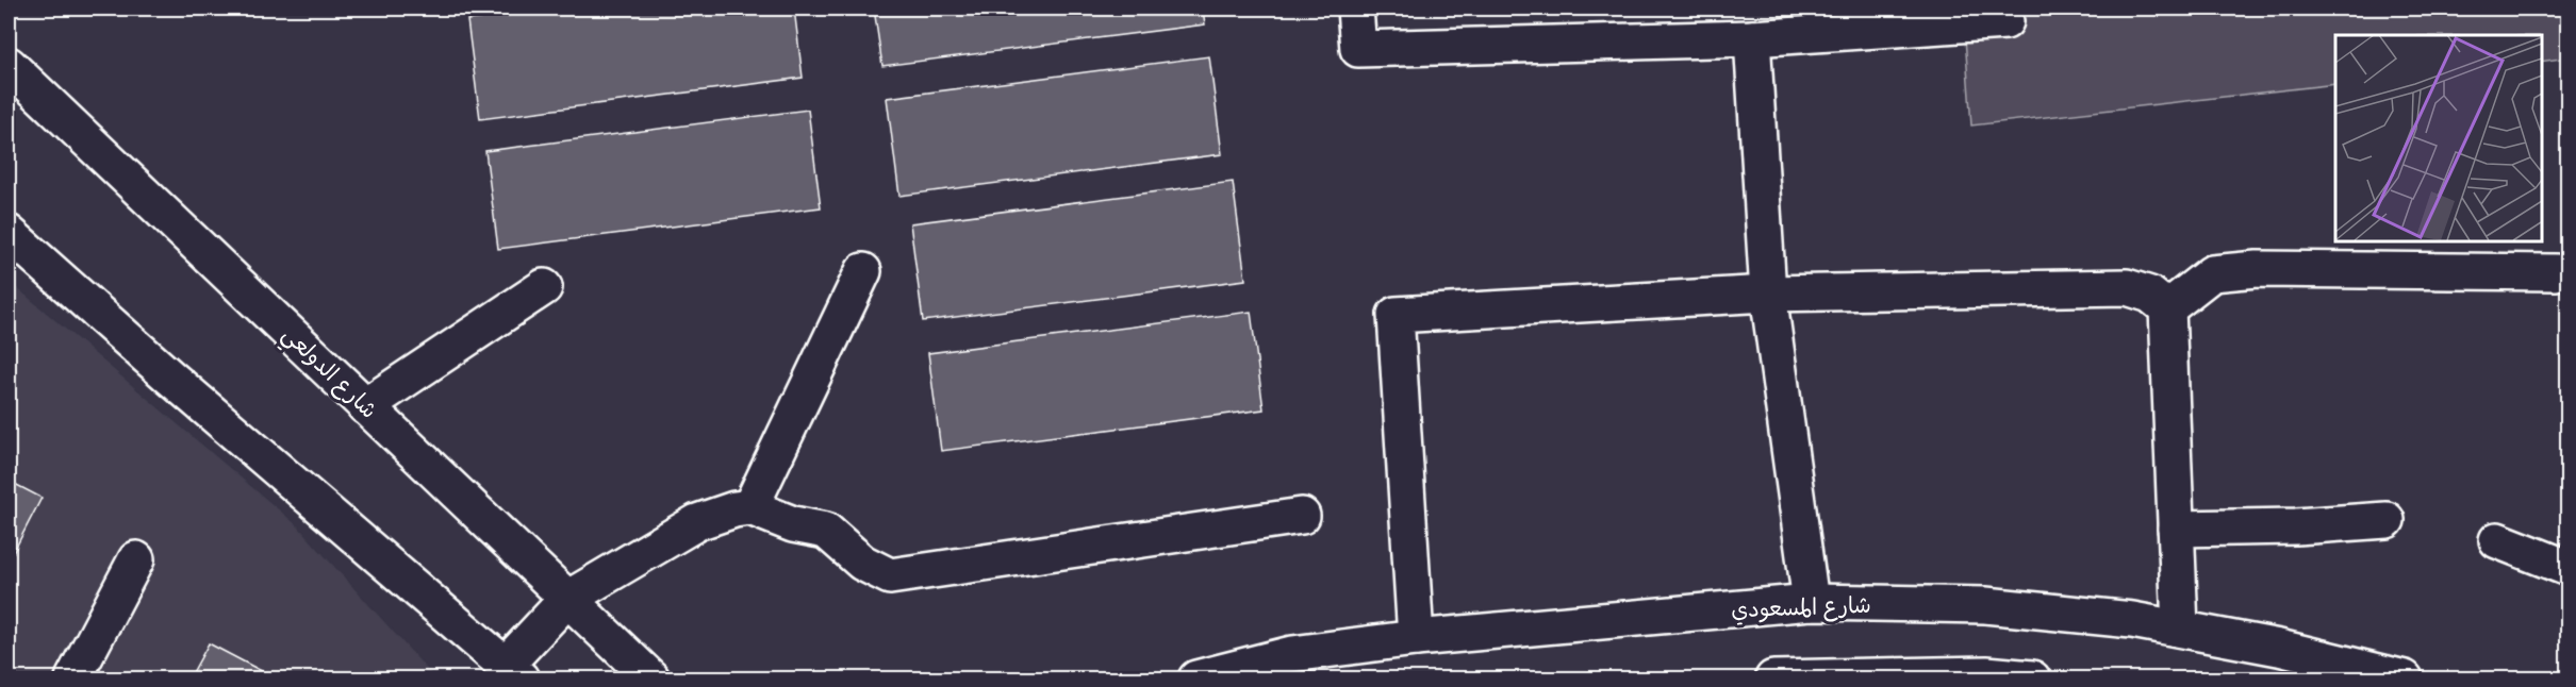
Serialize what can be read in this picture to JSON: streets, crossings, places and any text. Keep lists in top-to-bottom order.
{
  "streets": {
    "street": ["شارع الدولعي", "شارع المسعودي"]
  }
}
